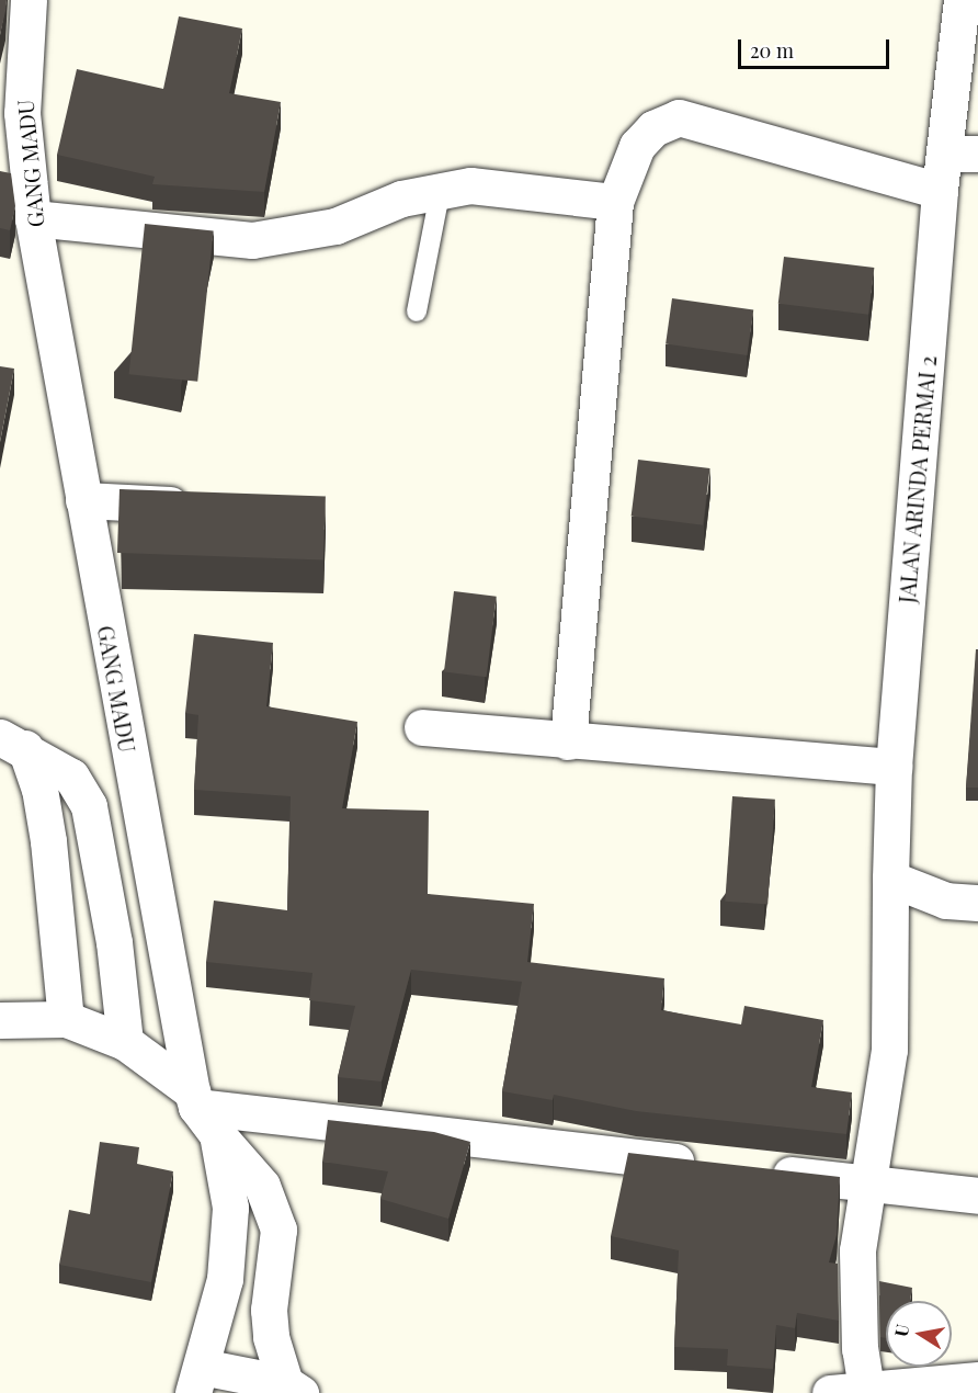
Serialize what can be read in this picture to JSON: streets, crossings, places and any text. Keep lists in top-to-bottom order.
{
  "streets": {
    "street": ["GANG MADU", "JALAN ARINDA PERMAI 2"]
  },
  "scale_bar": "20 m",
  "north": "left"
}
